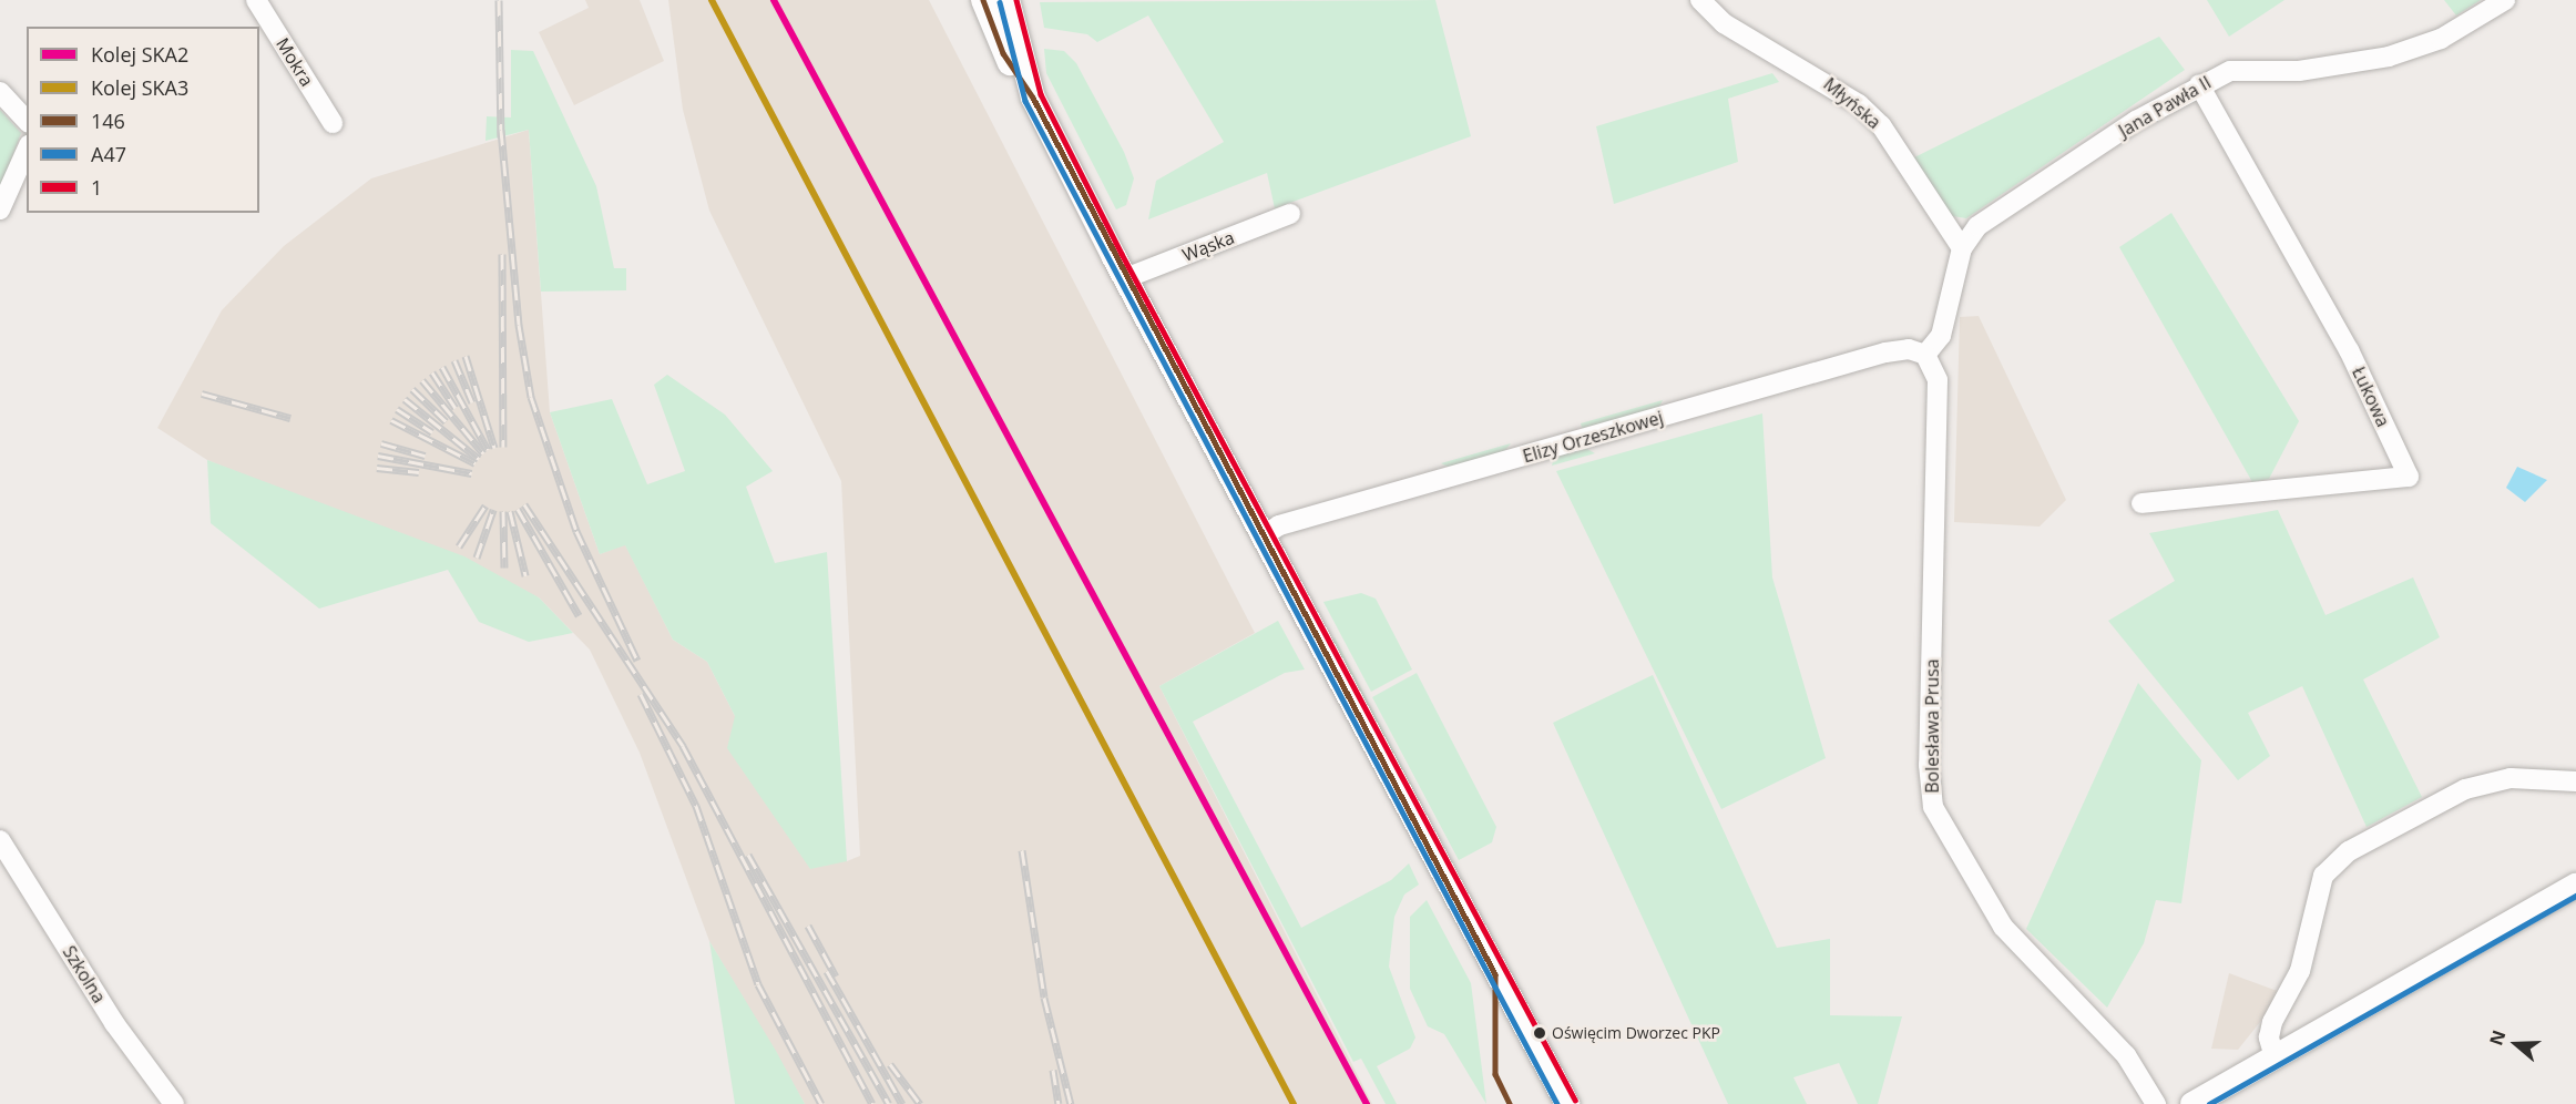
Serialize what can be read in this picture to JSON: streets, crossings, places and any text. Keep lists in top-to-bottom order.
{
  "streets": {
    "street": [
      "Mokra",
      "Młyńska",
      "Jana Pawła II",
      "Wąska",
      "Łukowa",
      "Elizy Orzeszkowej",
      "Bolesława Prusa",
      "Szkolna"
    ]
  },
  "crossings": [
    ["Młyńska", "Jana Pawła II"],
    ["Jana Pawła II", "Łukowa"],
    ["Jana Pawła II", "Elizy Orzeszkowej"],
    ["Jana Pawła II", "Bolesława Prusa"],
    ["Elizy Orzeszkowej", "Bolesława Prusa"]
  ],
  "places": ["Oświęcim Dworzec PKP"],
  "lines": [
    "rail line SKA2",
    "rail line SKA3",
    "transit line 146",
    "transit line 1",
    "transit line A47"
  ],
  "legend": [
    "Kolej SKA2",
    "Kolej SKA3",
    "146",
    "A47",
    "1"
  ],
  "north": "left"
}
